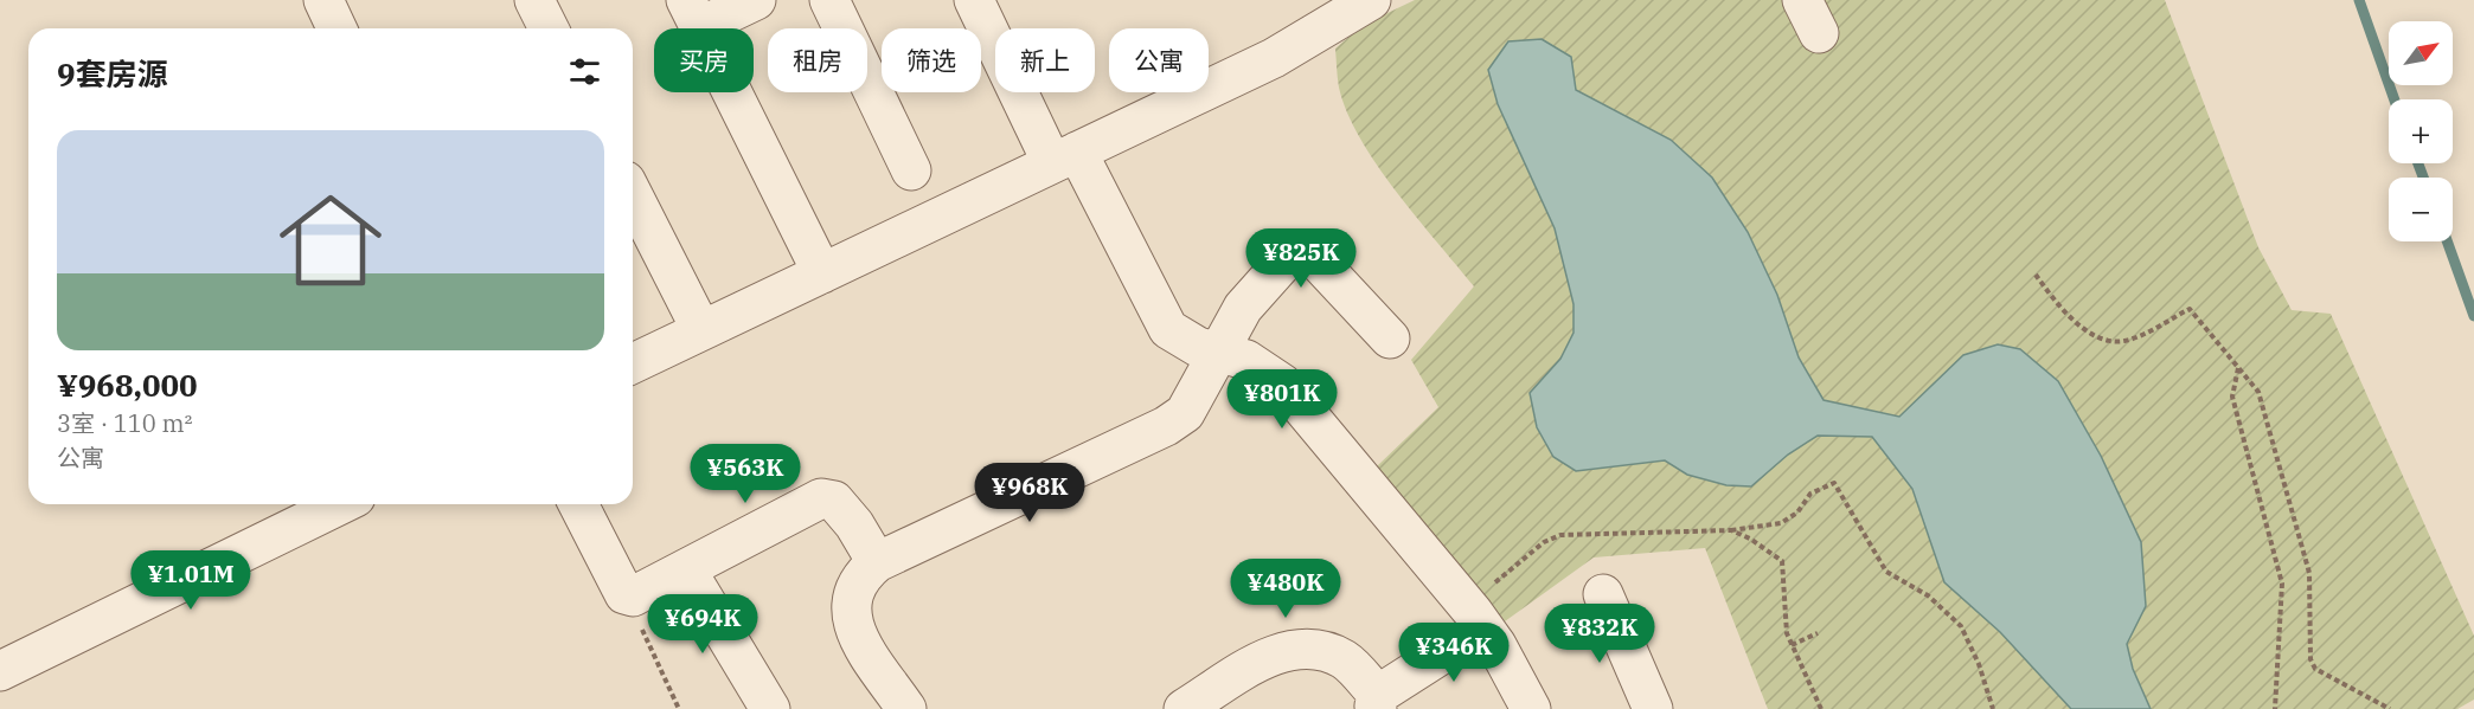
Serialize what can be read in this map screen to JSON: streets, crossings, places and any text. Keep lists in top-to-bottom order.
{
  "north": "top right",
  "page": {
    "map_buttons": ["+", "−"],
    "chip": [
      "买房",
      "租房",
      "筛选",
      "新上",
      "公寓"
    ],
    "heading": "9套房源",
    "list": [
      {
        "name": "¥968,000",
        "note": "3室 · 110 m² · 公寓"
      }
    ],
    "price": [
      "¥825K",
      "¥801K",
      "¥563K",
      "¥968K",
      "¥1.01M",
      "¥480K",
      "¥694K",
      "¥832K",
      "¥346K"
    ]
  }
}
